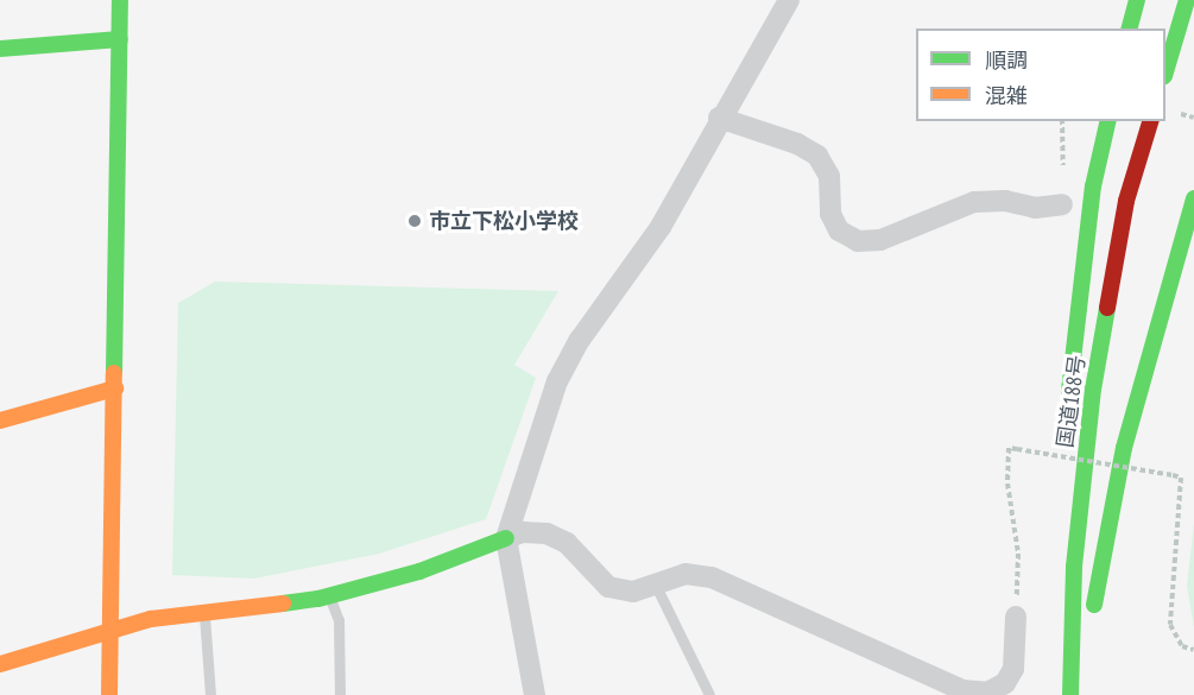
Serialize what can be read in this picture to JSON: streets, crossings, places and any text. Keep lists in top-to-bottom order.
{
  "streets": {
    "main road": ["国道188号"]
  },
  "places": ["市立下松小学校"],
  "legend": ["順調", "混雑"]
}
